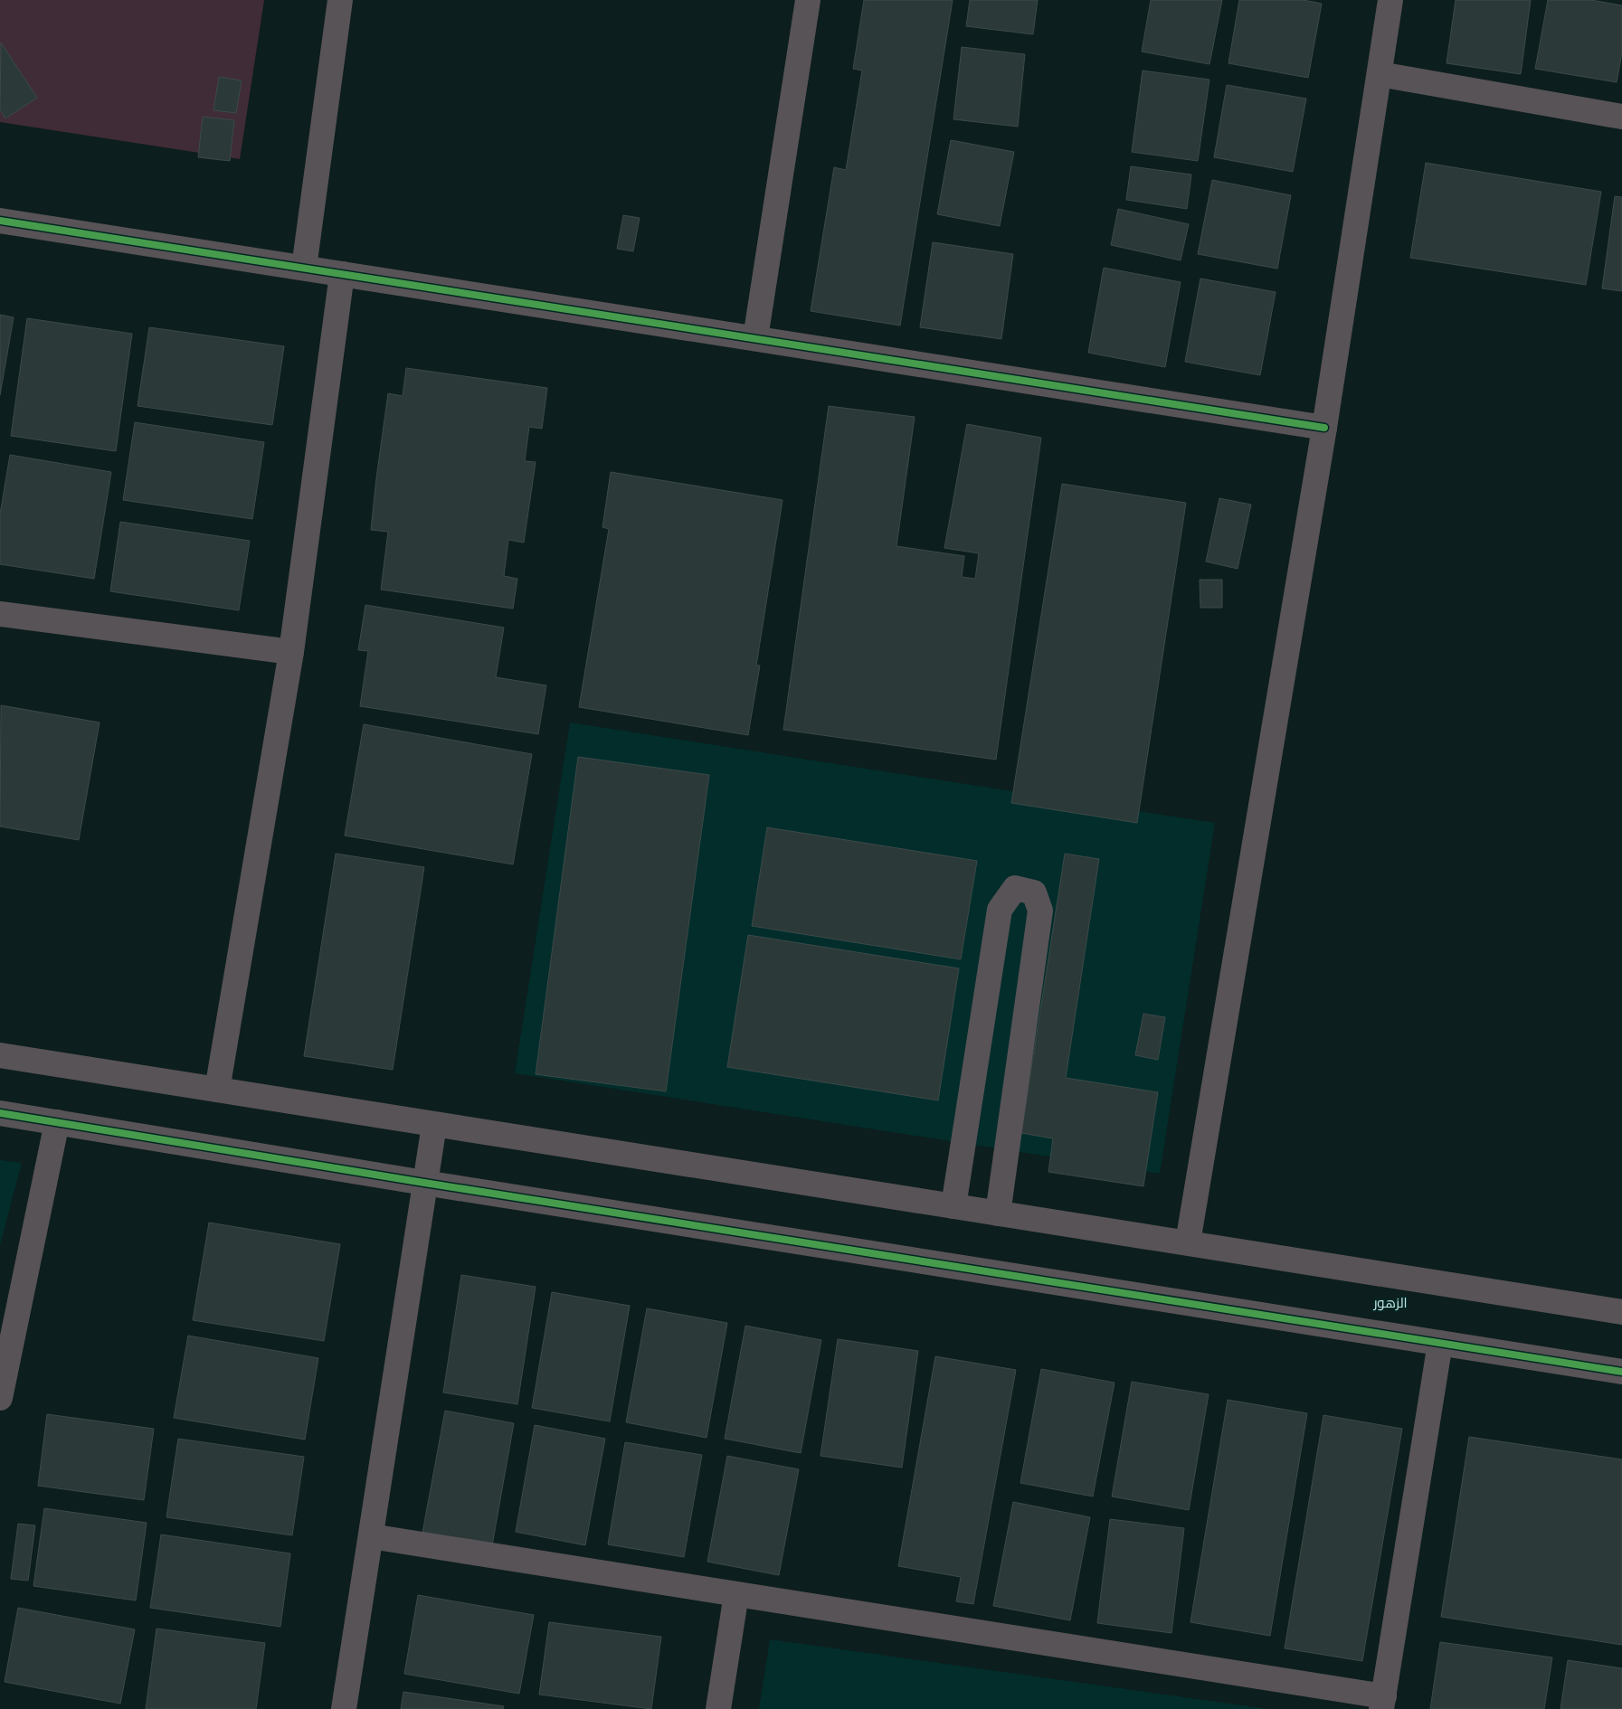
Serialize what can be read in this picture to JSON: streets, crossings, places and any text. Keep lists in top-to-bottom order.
{
  "districts": ["الزهور"]
}
